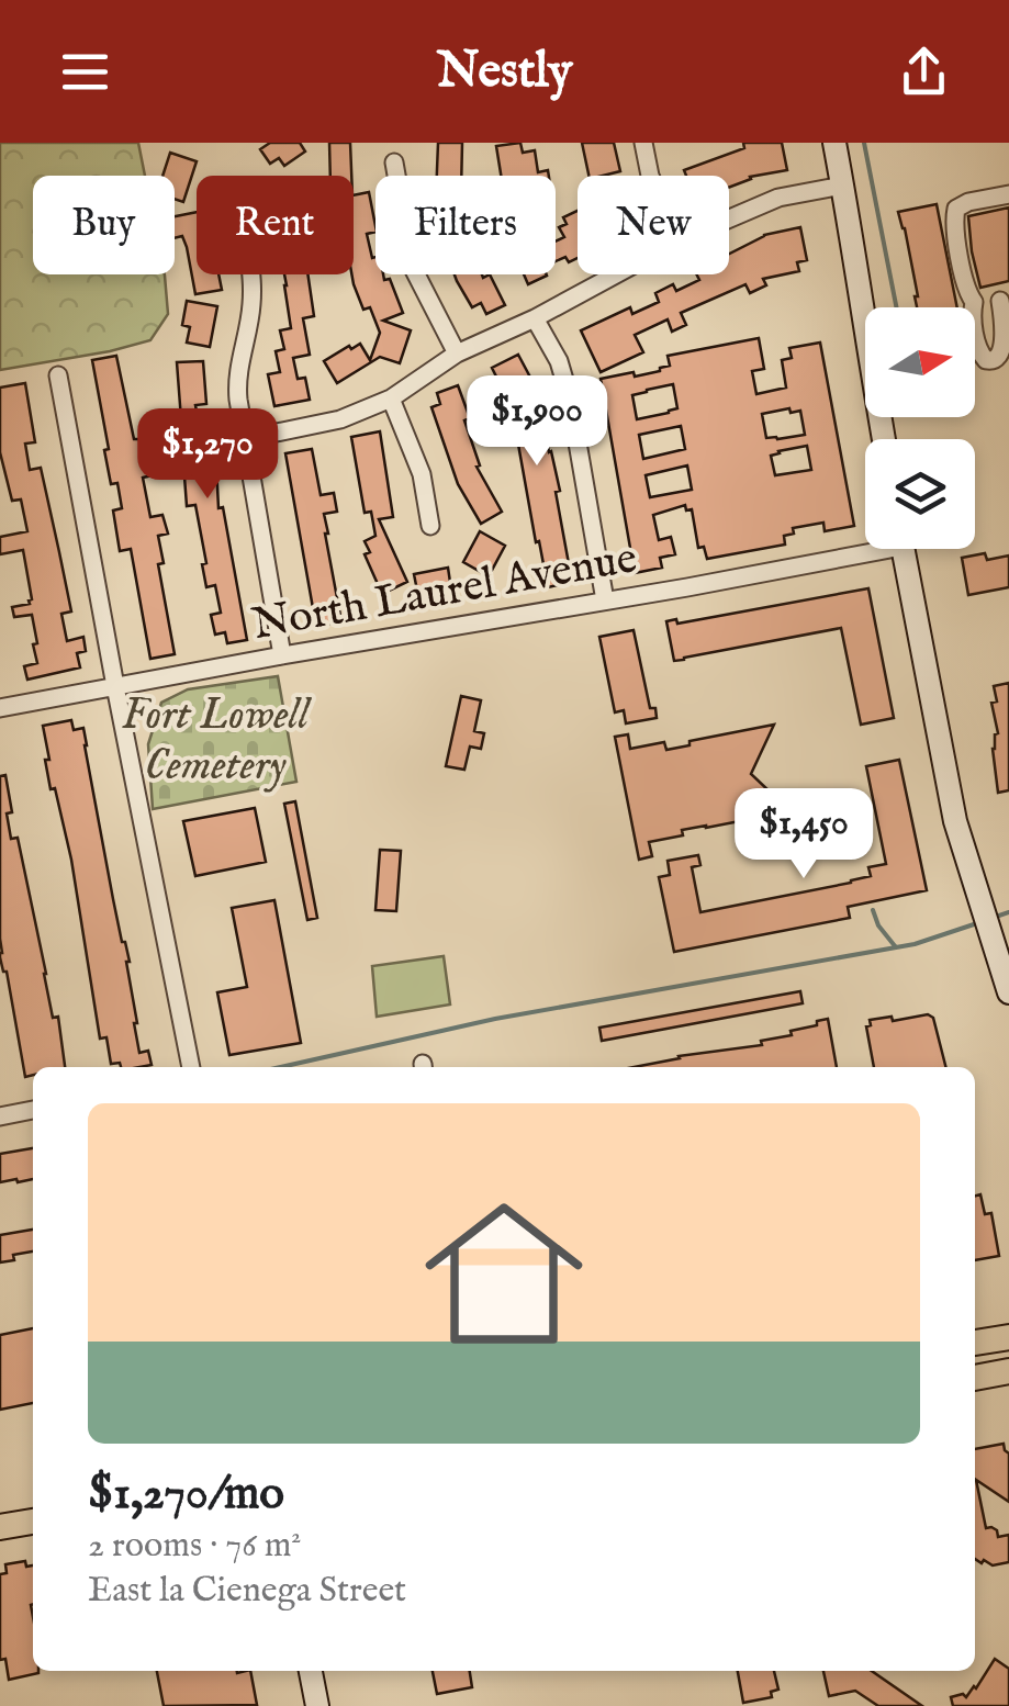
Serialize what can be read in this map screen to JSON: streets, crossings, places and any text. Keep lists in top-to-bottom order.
{
  "streets": {
    "street": ["North Laurel Avenue"]
  },
  "parks": ["Fort Lowell Cemetery"],
  "north": "right",
  "page": {
    "header": "Nestly",
    "chip": [
      "Buy",
      "Rent",
      "Filters",
      "New"
    ],
    "price": ["$1,900", "$1,270", "$1,450"],
    "list": [
      {
        "name": "$1,270/mo",
        "note": "2 rooms · 76 m² · East la Cienega Street"
      }
    ]
  }
}
